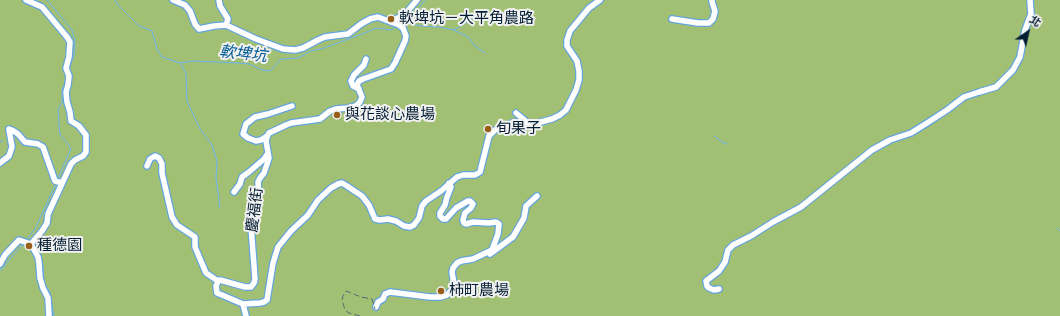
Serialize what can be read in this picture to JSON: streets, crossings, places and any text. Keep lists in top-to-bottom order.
{
  "streets": {
    "street": ["慶福街"]
  },
  "water": ["軟埤坑"],
  "places": [
    "軟埤坑－大平角農路",
    "與花談心農場",
    "旬果子",
    "種德園",
    "柿町農場"
  ],
  "north": "top right"
}
